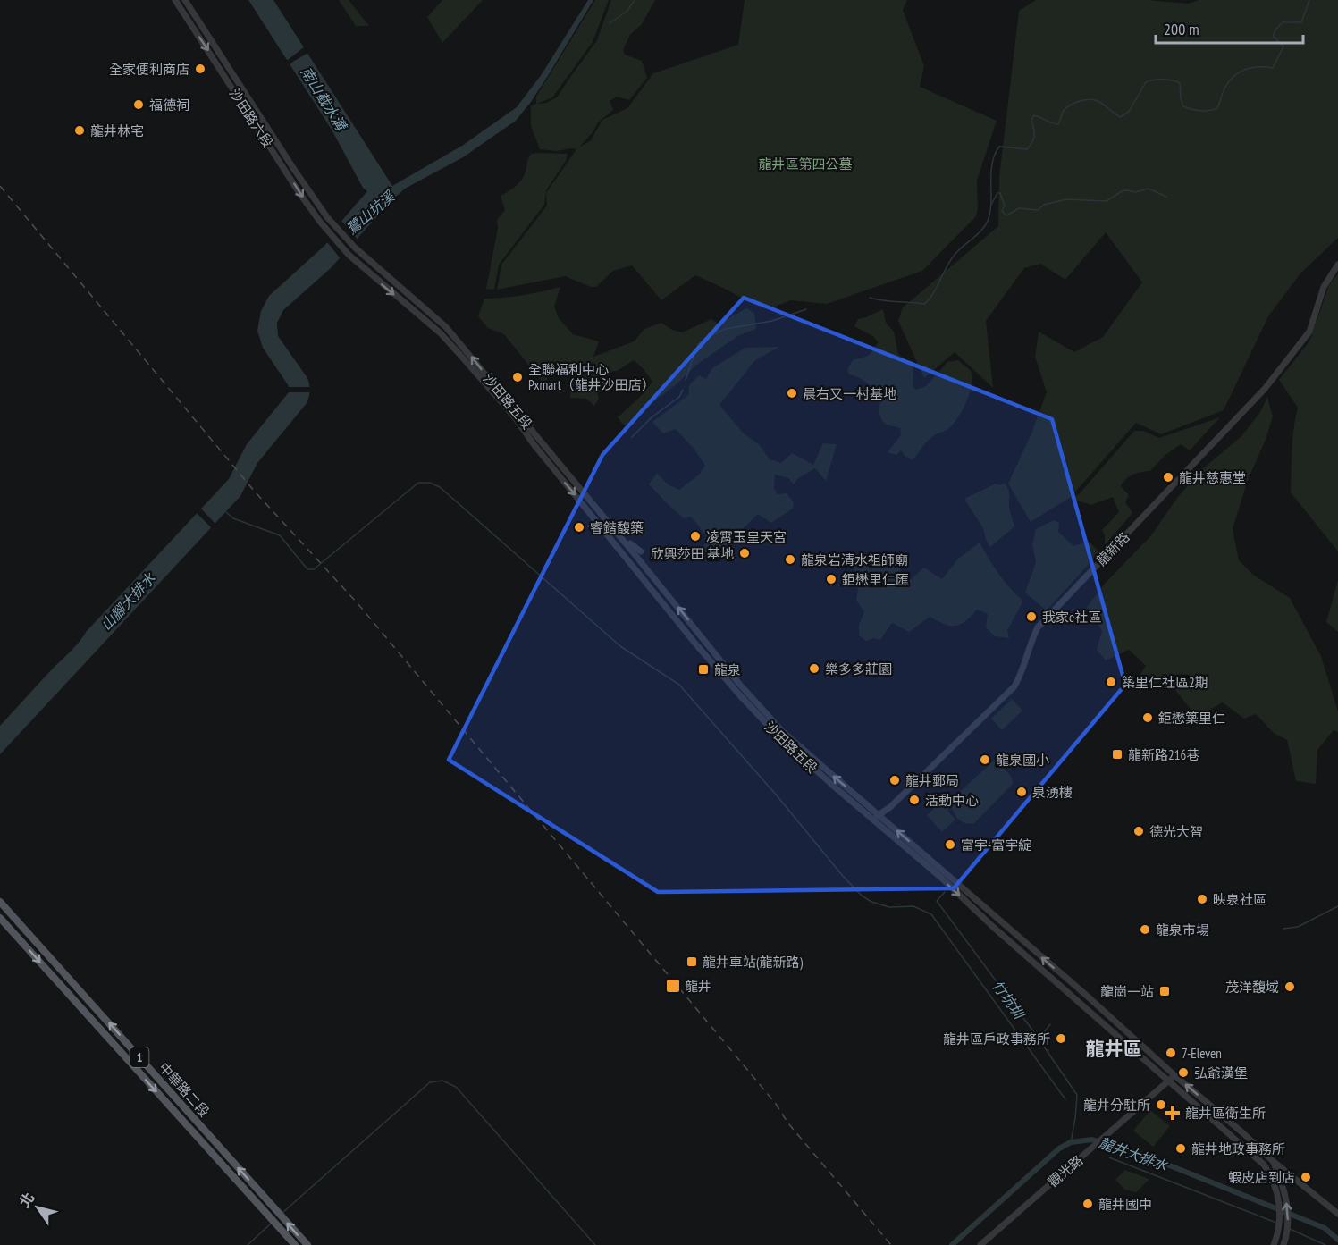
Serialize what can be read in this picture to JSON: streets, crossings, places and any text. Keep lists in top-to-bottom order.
{
  "streets": {
    "main road": ["1", "中華路二段"],
    "street": [
      "沙田路六段",
      "沙田路五段",
      "龍新路",
      "觀光路"
    ]
  },
  "crossings": [
    ["沙田路六段", "沙田路五段"],
    ["沙田路五段", "龍新路"],
    ["沙田路五段", "觀光路"]
  ],
  "districts": ["龍井區"],
  "water": [
    "南山截水溝",
    "鷺山坑溪",
    "山腳大排水",
    "竹坑圳",
    "龍井大排水"
  ],
  "parks": ["龍井區第四公墓"],
  "places": {
    "other": [
      "全家便利商店",
      "福德祠",
      "龍井林宅",
      "全聯福利中心 Pxmart（龍井沙田店）",
      "晨右又一村基地",
      "龍井慈惠堂",
      "睿鍇馥築",
      "凌霄玉皇天宮",
      "欣興莎田 基地",
      "龍泉岩清水祖師廟",
      "鉅懋里仁匯",
      "我家e社區",
      "樂多多莊園",
      "築里仁社區2期",
      "鉅懋築里仁",
      "龍泉國小",
      "龍井郵局",
      "泉湧樓",
      "活動中心",
      "德光大智",
      "富宇-富宇綻",
      "映泉社區",
      "龍泉市場",
      "茂洋馥域",
      "龍井區戶政事務所",
      "7-Eleven",
      "弘爺漢堡",
      "龍井分駐所",
      "龍井地政事務所",
      "蝦皮店到店",
      "龍井國中"
    ],
    "transit": [
      "龍泉",
      "龍新路216巷",
      "龍井車站(龍新路)",
      "龍井",
      "龍崗一站"
    ],
    "health": ["龍井區衛生所"]
  },
  "scale_bar": "200 m",
  "north": "top left"
}
